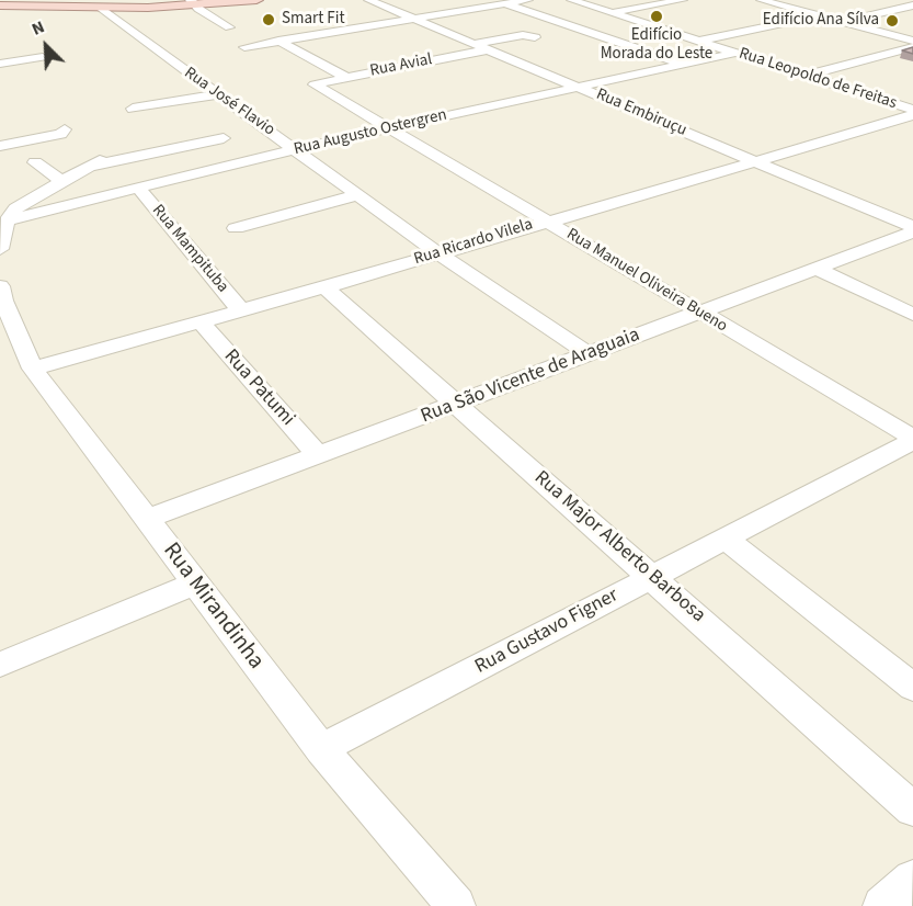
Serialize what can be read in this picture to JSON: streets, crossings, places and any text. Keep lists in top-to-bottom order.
{
  "streets": {
    "street": [
      "Rua Avial",
      "Rua Leopoldo de Freitas",
      "Rua José Flavio",
      "Rua Embiruçu",
      "Rua Augusto Ostergren",
      "Rua Ricardo Vilela",
      "Rua Mampituba",
      "Rua Manuel Oliveira Bueno",
      "Rua São Vicente de Araguaia",
      "Rua Patumi",
      "Rua Major Alberto Barbosa",
      "Rua Mirandinha",
      "Rua Gustavo Figner"
    ]
  },
  "crossings": [
    ["Rua Avial", "Rua Embiruçu"],
    ["Rua Avial", "Rua Manuel Oliveira Bueno"],
    ["Rua Leopoldo de Freitas", "Rua Augusto Ostergren"],
    ["Rua Leopoldo de Freitas", "Rua Ricardo Vilela"],
    ["Rua José Flavio", "Rua Augusto Ostergren"],
    ["Rua José Flavio", "Rua Ricardo Vilela"],
    ["Rua José Flavio", "Rua São Vicente de Araguaia"],
    ["Rua Embiruçu", "Rua Augusto Ostergren"],
    ["Rua Embiruçu", "Rua Ricardo Vilela"],
    ["Rua Augusto Ostergren", "Rua Mampituba"],
    ["Rua Augusto Ostergren", "Rua Manuel Oliveira Bueno"],
    ["Rua Ricardo Vilela", "Rua Mampituba"],
    ["Rua Ricardo Vilela", "Rua Manuel Oliveira Bueno"],
    ["Rua Ricardo Vilela", "Rua Patumi"],
    ["Rua Ricardo Vilela", "Rua Major Alberto Barbosa"],
    ["Rua Ricardo Vilela", "Rua Mirandinha"],
    ["Rua Manuel Oliveira Bueno", "Rua São Vicente de Araguaia"],
    ["Rua Manuel Oliveira Bueno", "Rua Gustavo Figner"],
    ["Rua São Vicente de Araguaia", "Rua Patumi"],
    ["Rua São Vicente de Araguaia", "Rua Major Alberto Barbosa"],
    ["Rua São Vicente de Araguaia", "Rua Mirandinha"],
    ["Rua Major Alberto Barbosa", "Rua Gustavo Figner"],
    ["Rua Mirandinha", "Rua Gustavo Figner"]
  ],
  "places": ["Edifício Morada do Leste", "Smart Fit", "Edifício Ana Sílva"],
  "north": "top left"
}
